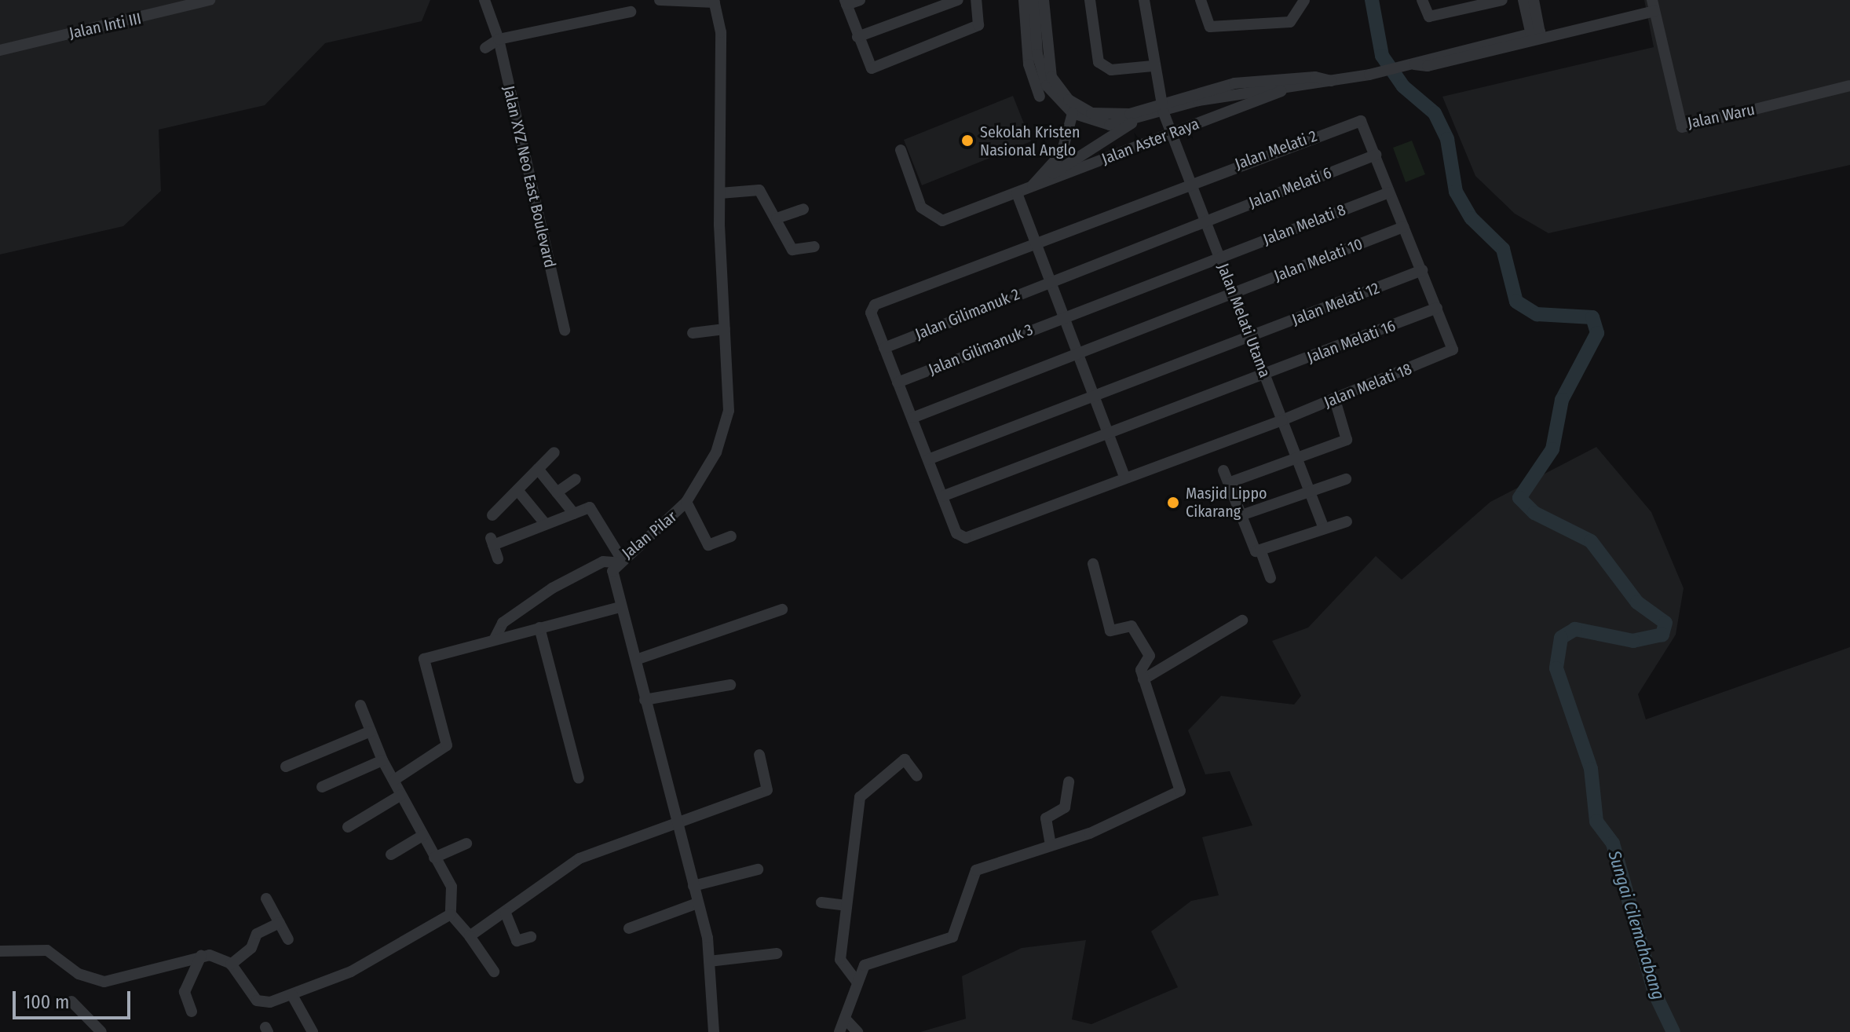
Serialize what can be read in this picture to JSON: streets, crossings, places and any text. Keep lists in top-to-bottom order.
{
  "streets": {
    "street": [
      "Jalan Inti III",
      "Jalan Waru",
      "Jalan Aster Raya",
      "Jalan Melati 2",
      "Jalan XYZ Neo East Boulevard",
      "Jalan Melati 6",
      "Jalan Melati 8",
      "Jalan Melati 10",
      "Jalan Melati 12",
      "Jalan Gilimanuk 2",
      "Jalan Melati Utama",
      "Jalan Melati 16",
      "Jalan Gilimanuk 3",
      "Jalan Melati 18",
      "Jalan Pilar"
    ]
  },
  "crossings": [
    ["Jalan Aster Raya", "Jalan Melati Utama"],
    ["Jalan Melati 2", "Jalan Melati 6"],
    ["Jalan Melati 2", "Jalan Gilimanuk 2"],
    ["Jalan Melati 2", "Jalan Melati Utama"],
    ["Jalan Melati 6", "Jalan Gilimanuk 2"],
    ["Jalan Melati 6", "Jalan Melati Utama"],
    ["Jalan Melati 8", "Jalan Melati Utama"],
    ["Jalan Melati 8", "Jalan Gilimanuk 3"],
    ["Jalan Melati 10", "Jalan Melati Utama"],
    ["Jalan Melati 12", "Jalan Melati Utama"],
    ["Jalan Melati Utama", "Jalan Melati 16"],
    ["Jalan Melati Utama", "Jalan Melati 18"],
    ["Jalan Melati 16", "Jalan Melati 18"]
  ],
  "water": ["Sungai Cilemahabang"],
  "places": ["Sekolah Kristen Nasional Anglo", "Masjid Lippo Cikarang"],
  "scale_bar": "100 m"
}
